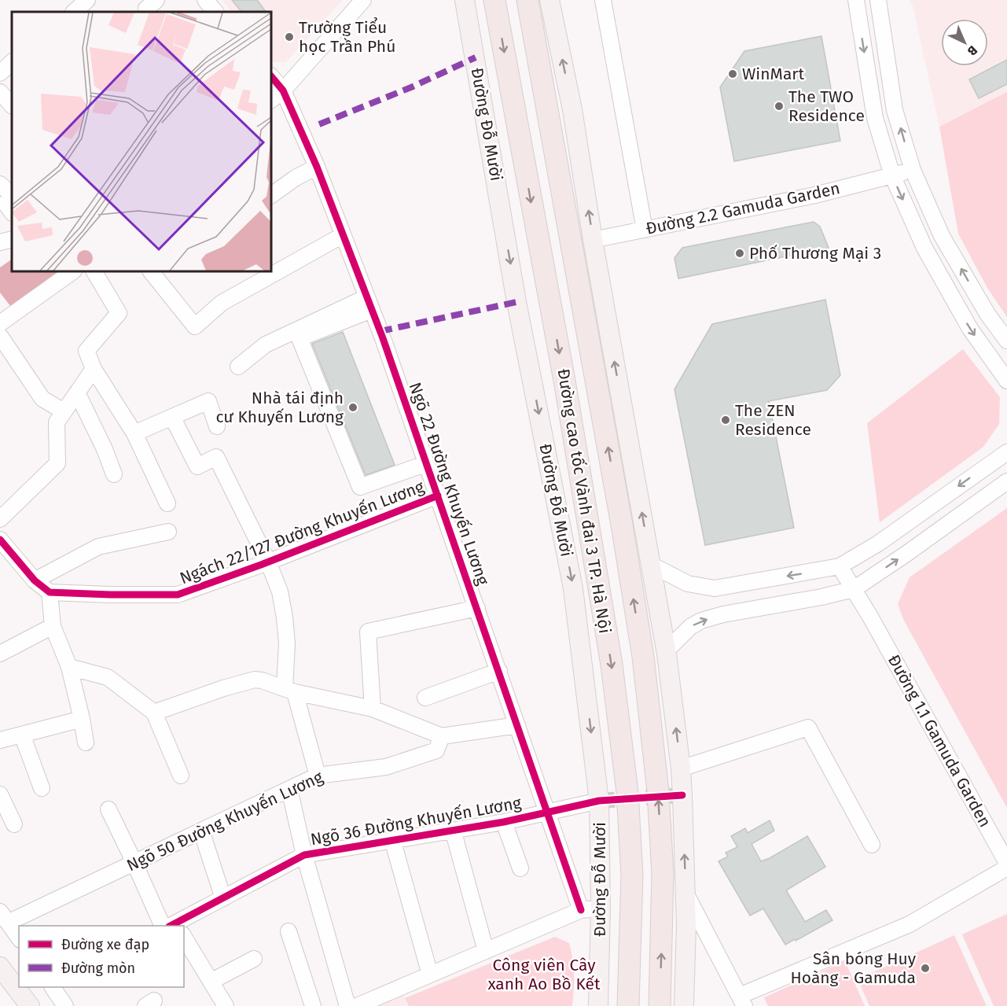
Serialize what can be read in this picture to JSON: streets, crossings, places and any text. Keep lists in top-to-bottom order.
{
  "streets": {
    "highway": ["Đường cao tốc Vành đai 3 TP. Hà Nội"],
    "main road": ["Đường Đỗ Mười"],
    "street": [
      "Đường 2.2 Gamuda Garden",
      "Ngõ 22 Đường Khuyến Lương",
      "Ngách 22/127 Đường Khuyến Lương",
      "Đường 1.1 Gamuda Garden",
      "Ngõ 50 Đường Khuyến Lương",
      "Ngõ 36 Đường Khuyến Lương"
    ]
  },
  "crossings": [
    ["Đường Đỗ Mười", "Ngõ 36 Đường Khuyến Lương"],
    ["Ngõ 22 Đường Khuyến Lương", "Ngách 22/127 Đường Khuyến Lương"],
    ["Ngõ 22 Đường Khuyến Lương", "Ngõ 36 Đường Khuyến Lương"]
  ],
  "parks": ["Công viên Cây xanh Ao Bồ Kết"],
  "places": [
    "Trường Tiểu học Trần Phú",
    "WinMart",
    "The TWO Residence",
    "Phố Thương Mại 3",
    "Nhà tái định cư Khuyến Lương",
    "The ZEN Residence",
    "Sân bóng Huy Hoàng - Gamuda"
  ],
  "legend": ["Đường xe đạp", "Đường mòn"],
  "north": "bottom right"
}
